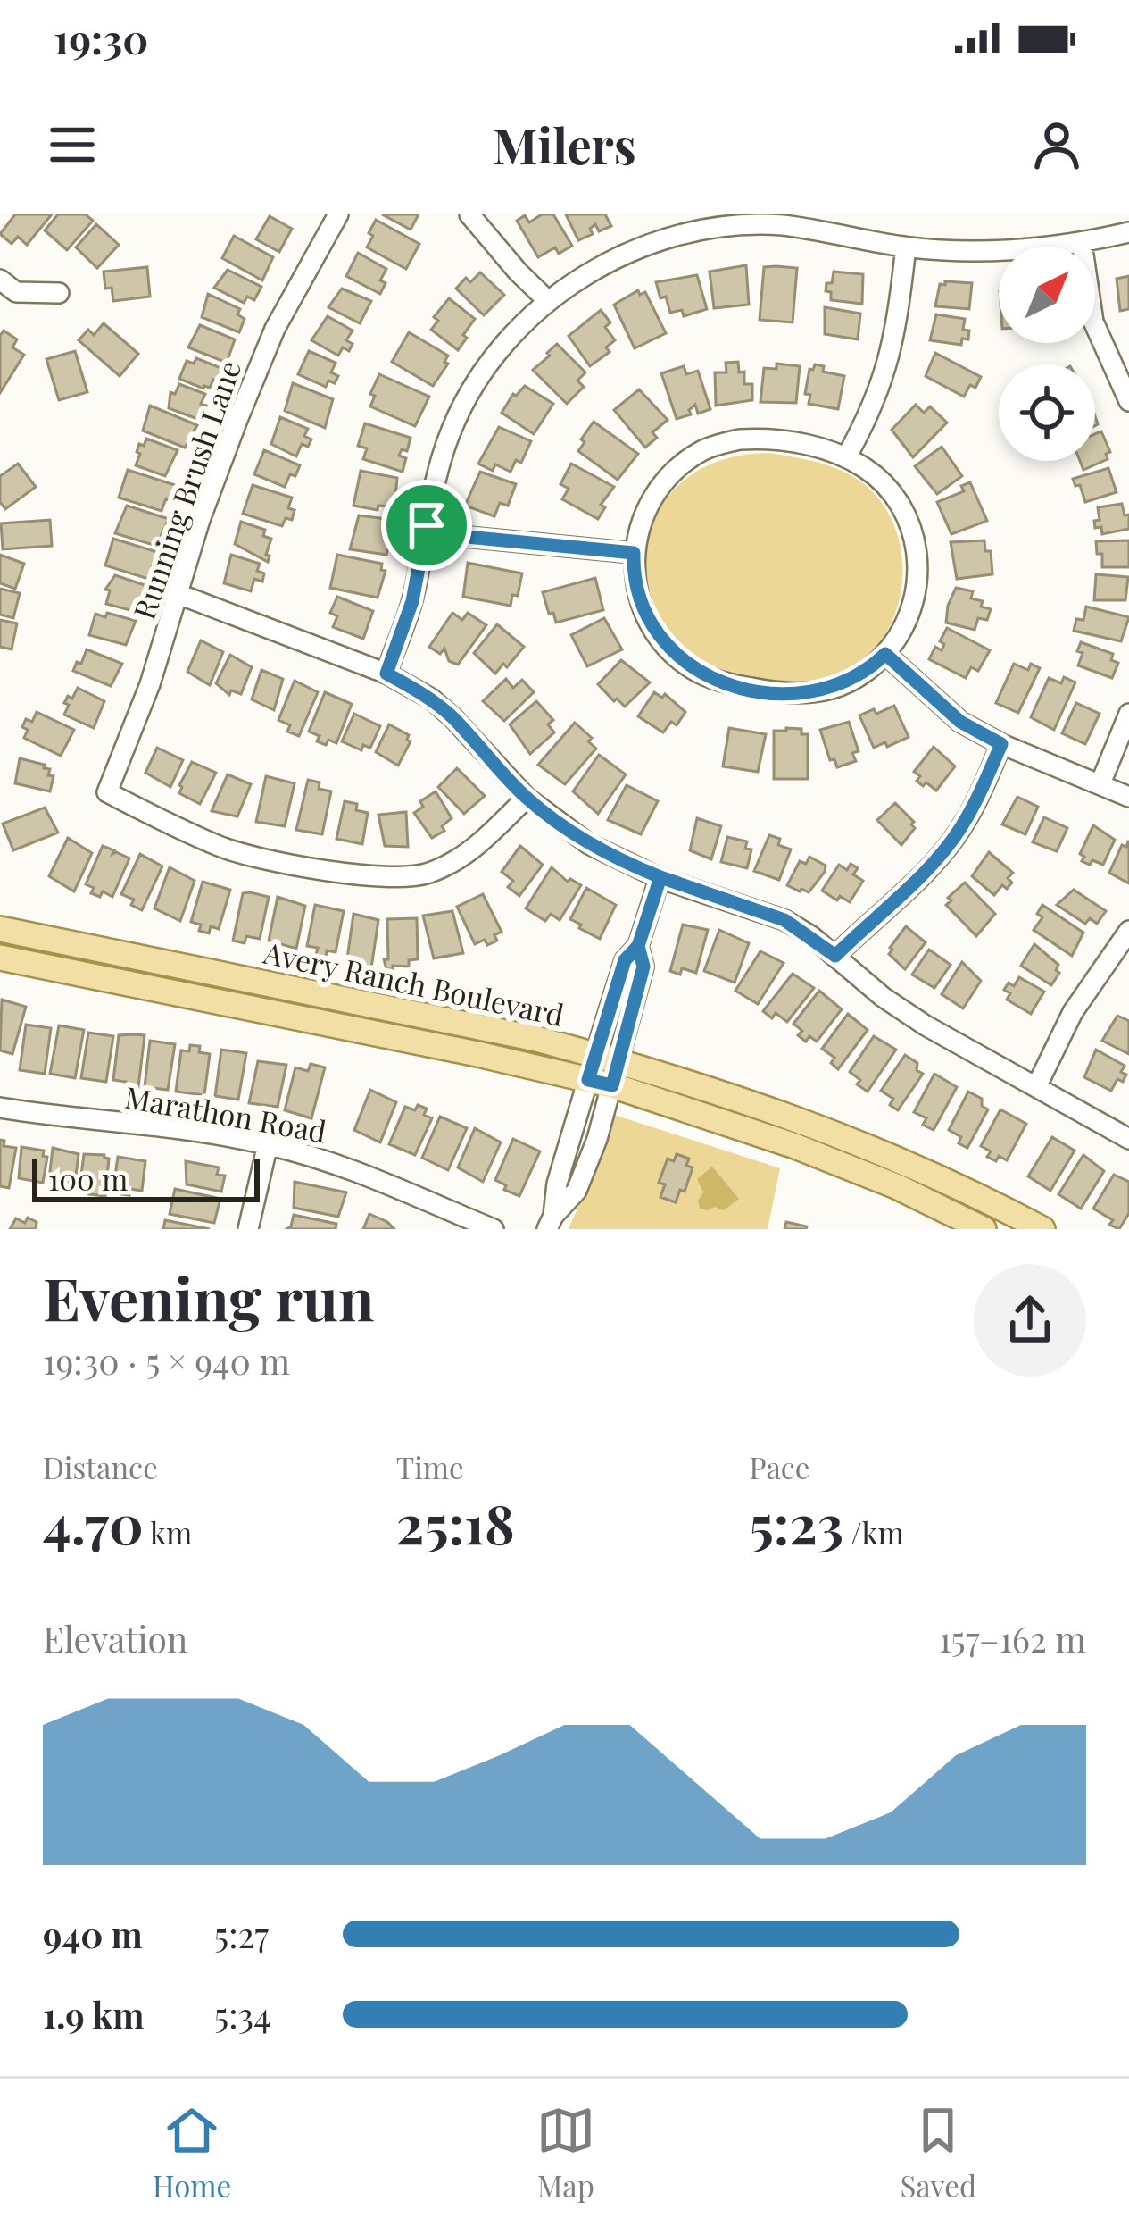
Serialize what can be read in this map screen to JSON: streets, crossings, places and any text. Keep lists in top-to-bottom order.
{
  "streets": {
    "main road": ["Avery Ranch Boulevard"],
    "street": ["Running Brush Lane", "Marathon Road"]
  },
  "scale_bar": "100 m",
  "north": "top right",
  "page": {
    "status": "19:30",
    "header": "Milers",
    "scale": "100 m",
    "heading": ["Evening run", "19:30 · 5 × 940 m"],
    "stats": [
      ["Distance", "4.70 km"],
      ["Time", "25:18"],
      ["Pace", "5:23 /km"]
    ],
    "chart": ["Elevation", "157–162 m"],
    "list": [
      {
        "name": "940 m",
        "note": "5:27"
      },
      {
        "name": "1.9 km",
        "note": "5:34"
      }
    ],
    "tabs": ["Home", "Map", "Saved"]
  }
}
